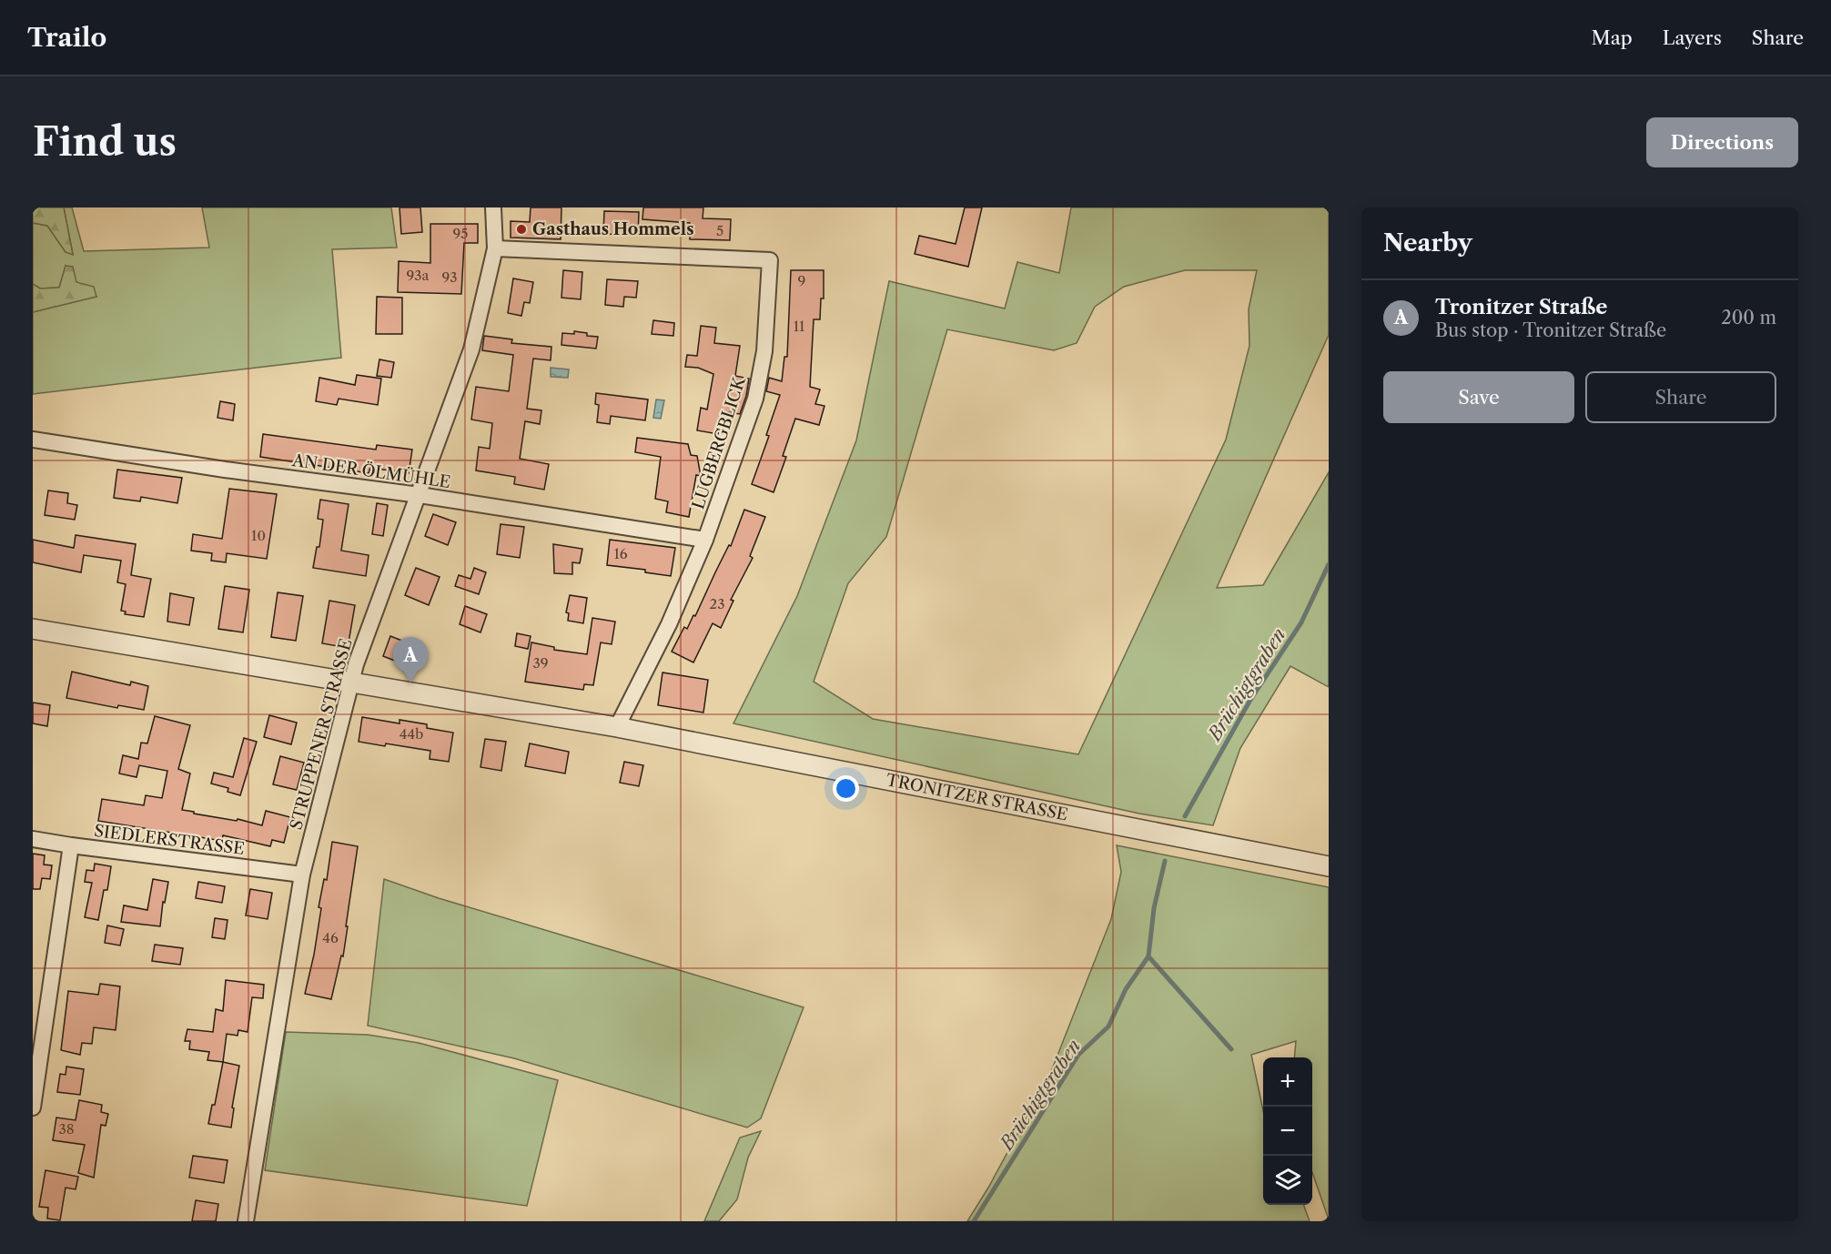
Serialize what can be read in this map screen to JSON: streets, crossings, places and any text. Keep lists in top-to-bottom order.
{
  "streets": {
    "street": [
      "LUGBERGBLICK",
      "AN DER ÖLMÜHLE",
      "STRUPPENER STRASSE",
      "TRONITZER STRASSE",
      "SIEDLERSTRASSE"
    ]
  },
  "crossings": [
    ["LUGBERGBLICK", "AN DER ÖLMÜHLE"],
    ["LUGBERGBLICK", "STRUPPENER STRASSE"],
    ["LUGBERGBLICK", "TRONITZER STRASSE"],
    ["AN DER ÖLMÜHLE", "STRUPPENER STRASSE"],
    ["STRUPPENER STRASSE", "TRONITZER STRASSE"],
    ["STRUPPENER STRASSE", "SIEDLERSTRASSE"]
  ],
  "water": ["Brüchigtgraben"],
  "places": ["Gasthaus Hommels"],
  "house_numbers": [
    "5",
    "95",
    "93a",
    "93",
    "9",
    "11",
    "10",
    "16",
    "23",
    "39",
    "44b",
    "46",
    "38"
  ],
  "page": {
    "header": "Trailo",
    "nav": ["Map", "Layers", "Share"],
    "buttons": [
      "Directions",
      ["Save", "Share"]
    ],
    "title": "Find us",
    "heading": "Nearby",
    "list": [
      {
        "mark": "A",
        "name": "Tronitzer Straße",
        "note": "Bus stop · Tronitzer Straße",
        "value": "200 m"
      }
    ],
    "pins": "A",
    "map_buttons": ["+", "−"]
  }
}
